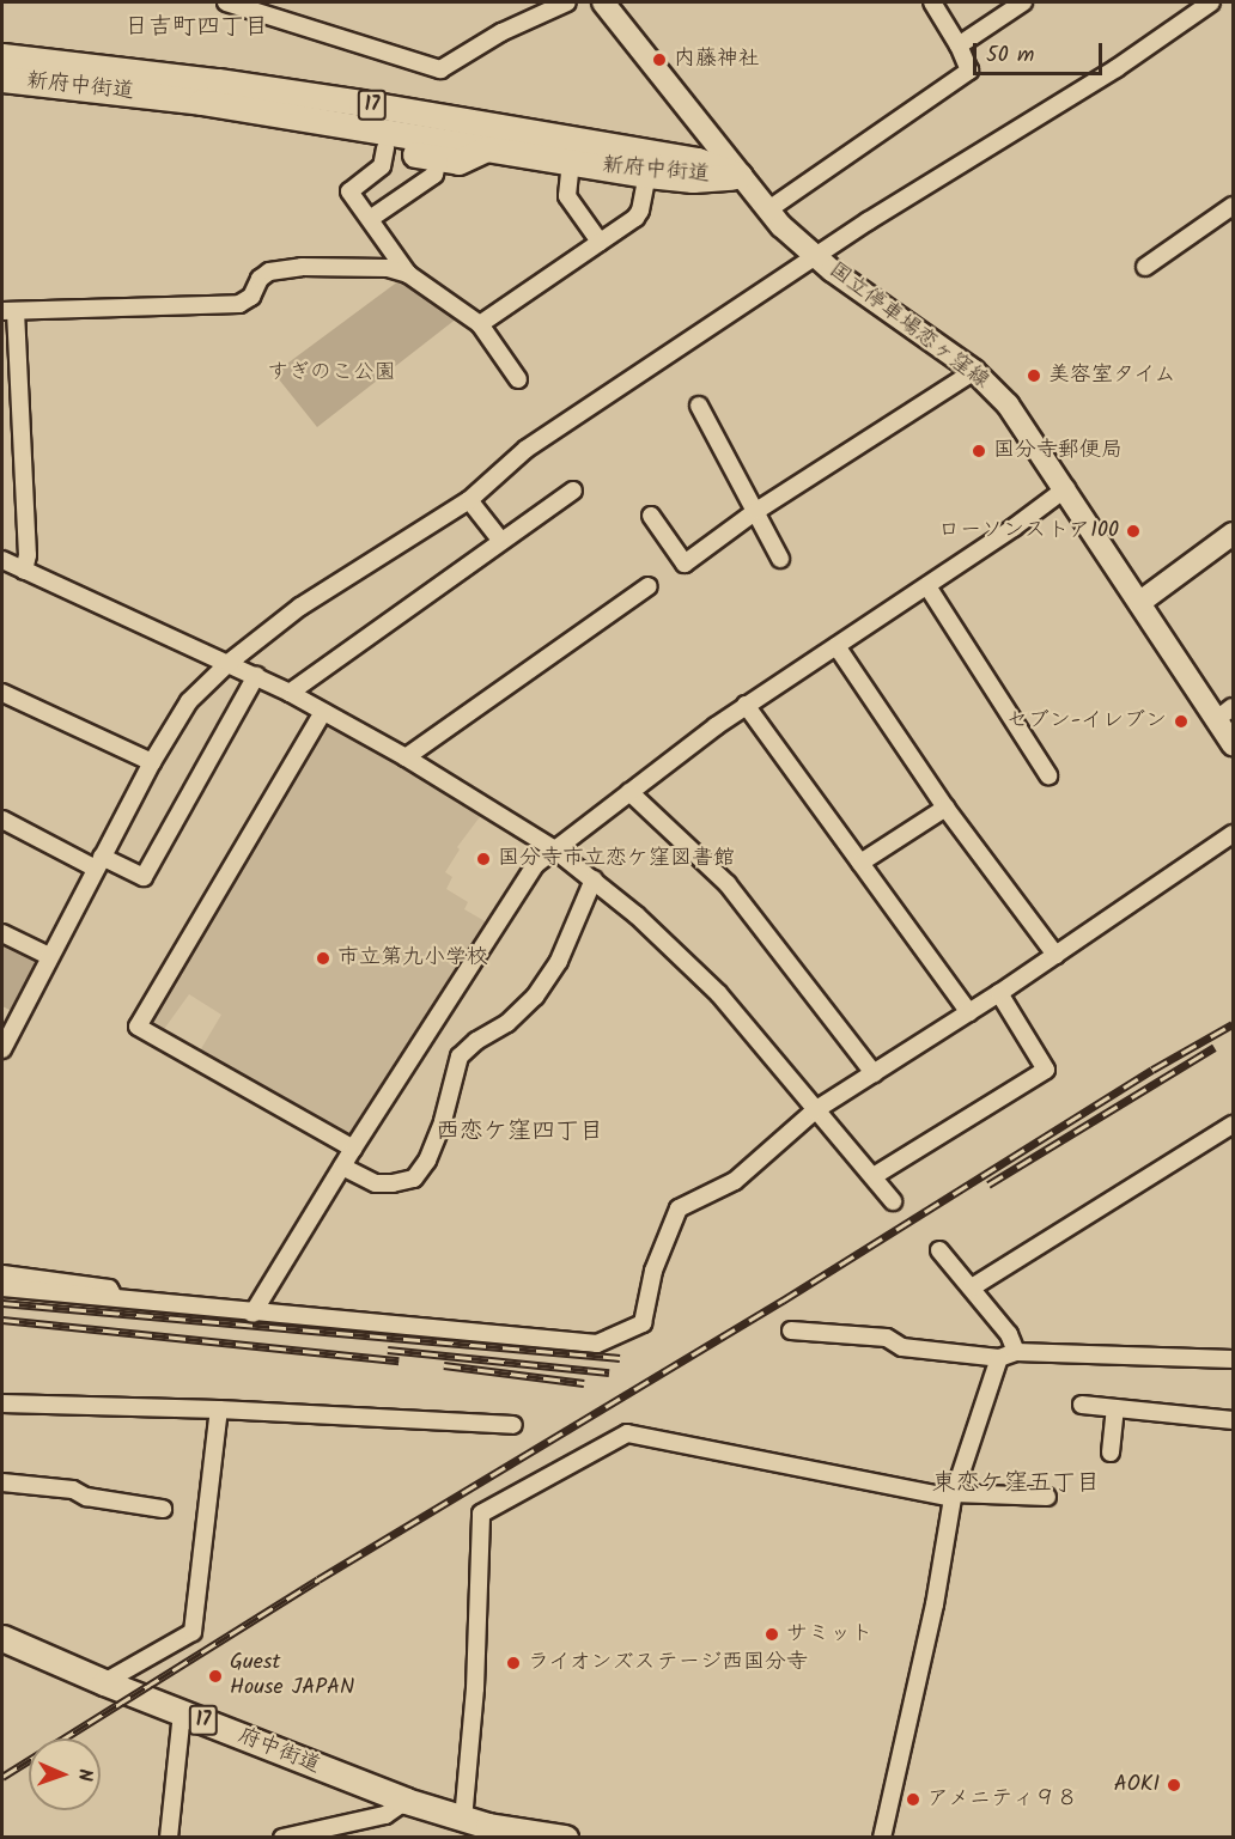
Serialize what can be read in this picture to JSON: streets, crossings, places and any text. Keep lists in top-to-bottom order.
{
  "streets": {
    "main road": [
      "新府中街道",
      "17",
      "国立停車場恋ヶ窪線",
      "府中街道"
    ]
  },
  "crossings": [
    ["新府中街道", "国立停車場恋ヶ窪線"]
  ],
  "districts": ["日吉町四丁目", "西恋ケ窪四丁目", "東恋ケ窪五丁目"],
  "parks": ["すぎのこ公園"],
  "places": [
    "内藤神社",
    "美容室タイム",
    "国分寺郵便局",
    "ローソンストア100",
    "セブン-イレブン",
    "国分寺市立恋ケ窪図書館",
    "市立第九小学校",
    "サミット",
    "ライオンズステージ西国分寺",
    "Guest House JAPAN",
    "AOKI",
    "アメニティ９８"
  ],
  "scale_bar": "50 m",
  "north": "right"
}
